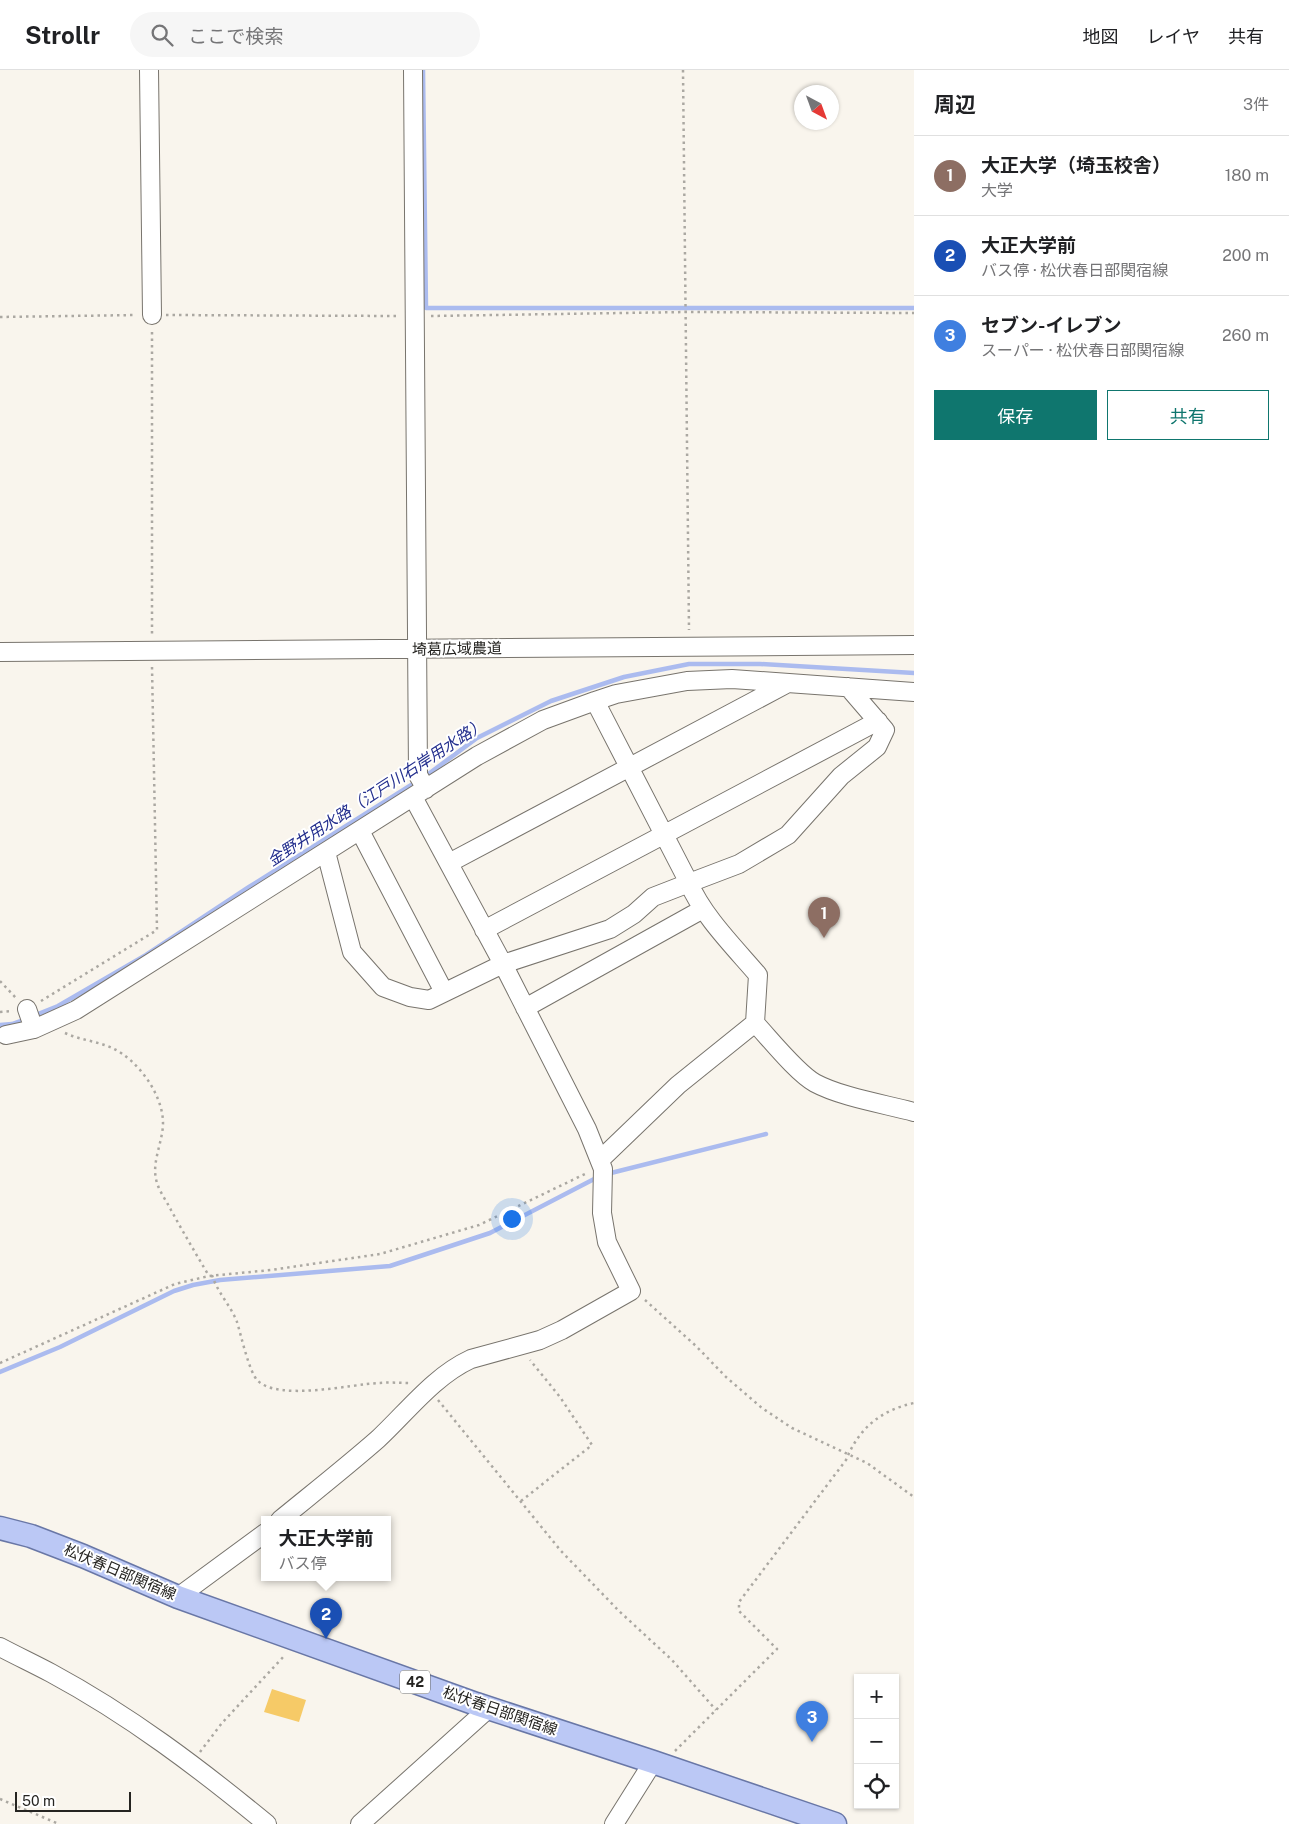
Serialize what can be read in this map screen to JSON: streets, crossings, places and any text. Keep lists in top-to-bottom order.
{
  "streets": {
    "main road": ["松伏春日部関宿線", "42"],
    "street": ["埼葛広域農道"]
  },
  "water": ["金野井用水路（江戸川右岸用水路）"],
  "scale_bar": "50 m",
  "north": "bottom right",
  "page": {
    "header": "Strollr",
    "search": "ここで検索",
    "nav": ["地図", "レイヤ", "共有"],
    "heading": ["周辺", "3件"],
    "list": [
      {
        "mark": "1",
        "name": "大正大学（埼玉校舎）",
        "note": "大学",
        "value": "180 m"
      },
      {
        "mark": "2",
        "name": "大正大学前",
        "note": "バス停 · 松伏春日部関宿線",
        "value": "200 m"
      },
      {
        "mark": "3",
        "name": "セブン-イレブン",
        "note": "スーパー · 松伏春日部関宿線",
        "value": "260 m"
      }
    ],
    "buttons": ["保存", "共有"],
    "pins": ["1", "2", "3"],
    "popup": ["大正大学前", "バス停"],
    "map_buttons": ["+", "−"],
    "scale": "50 m"
  }
}
